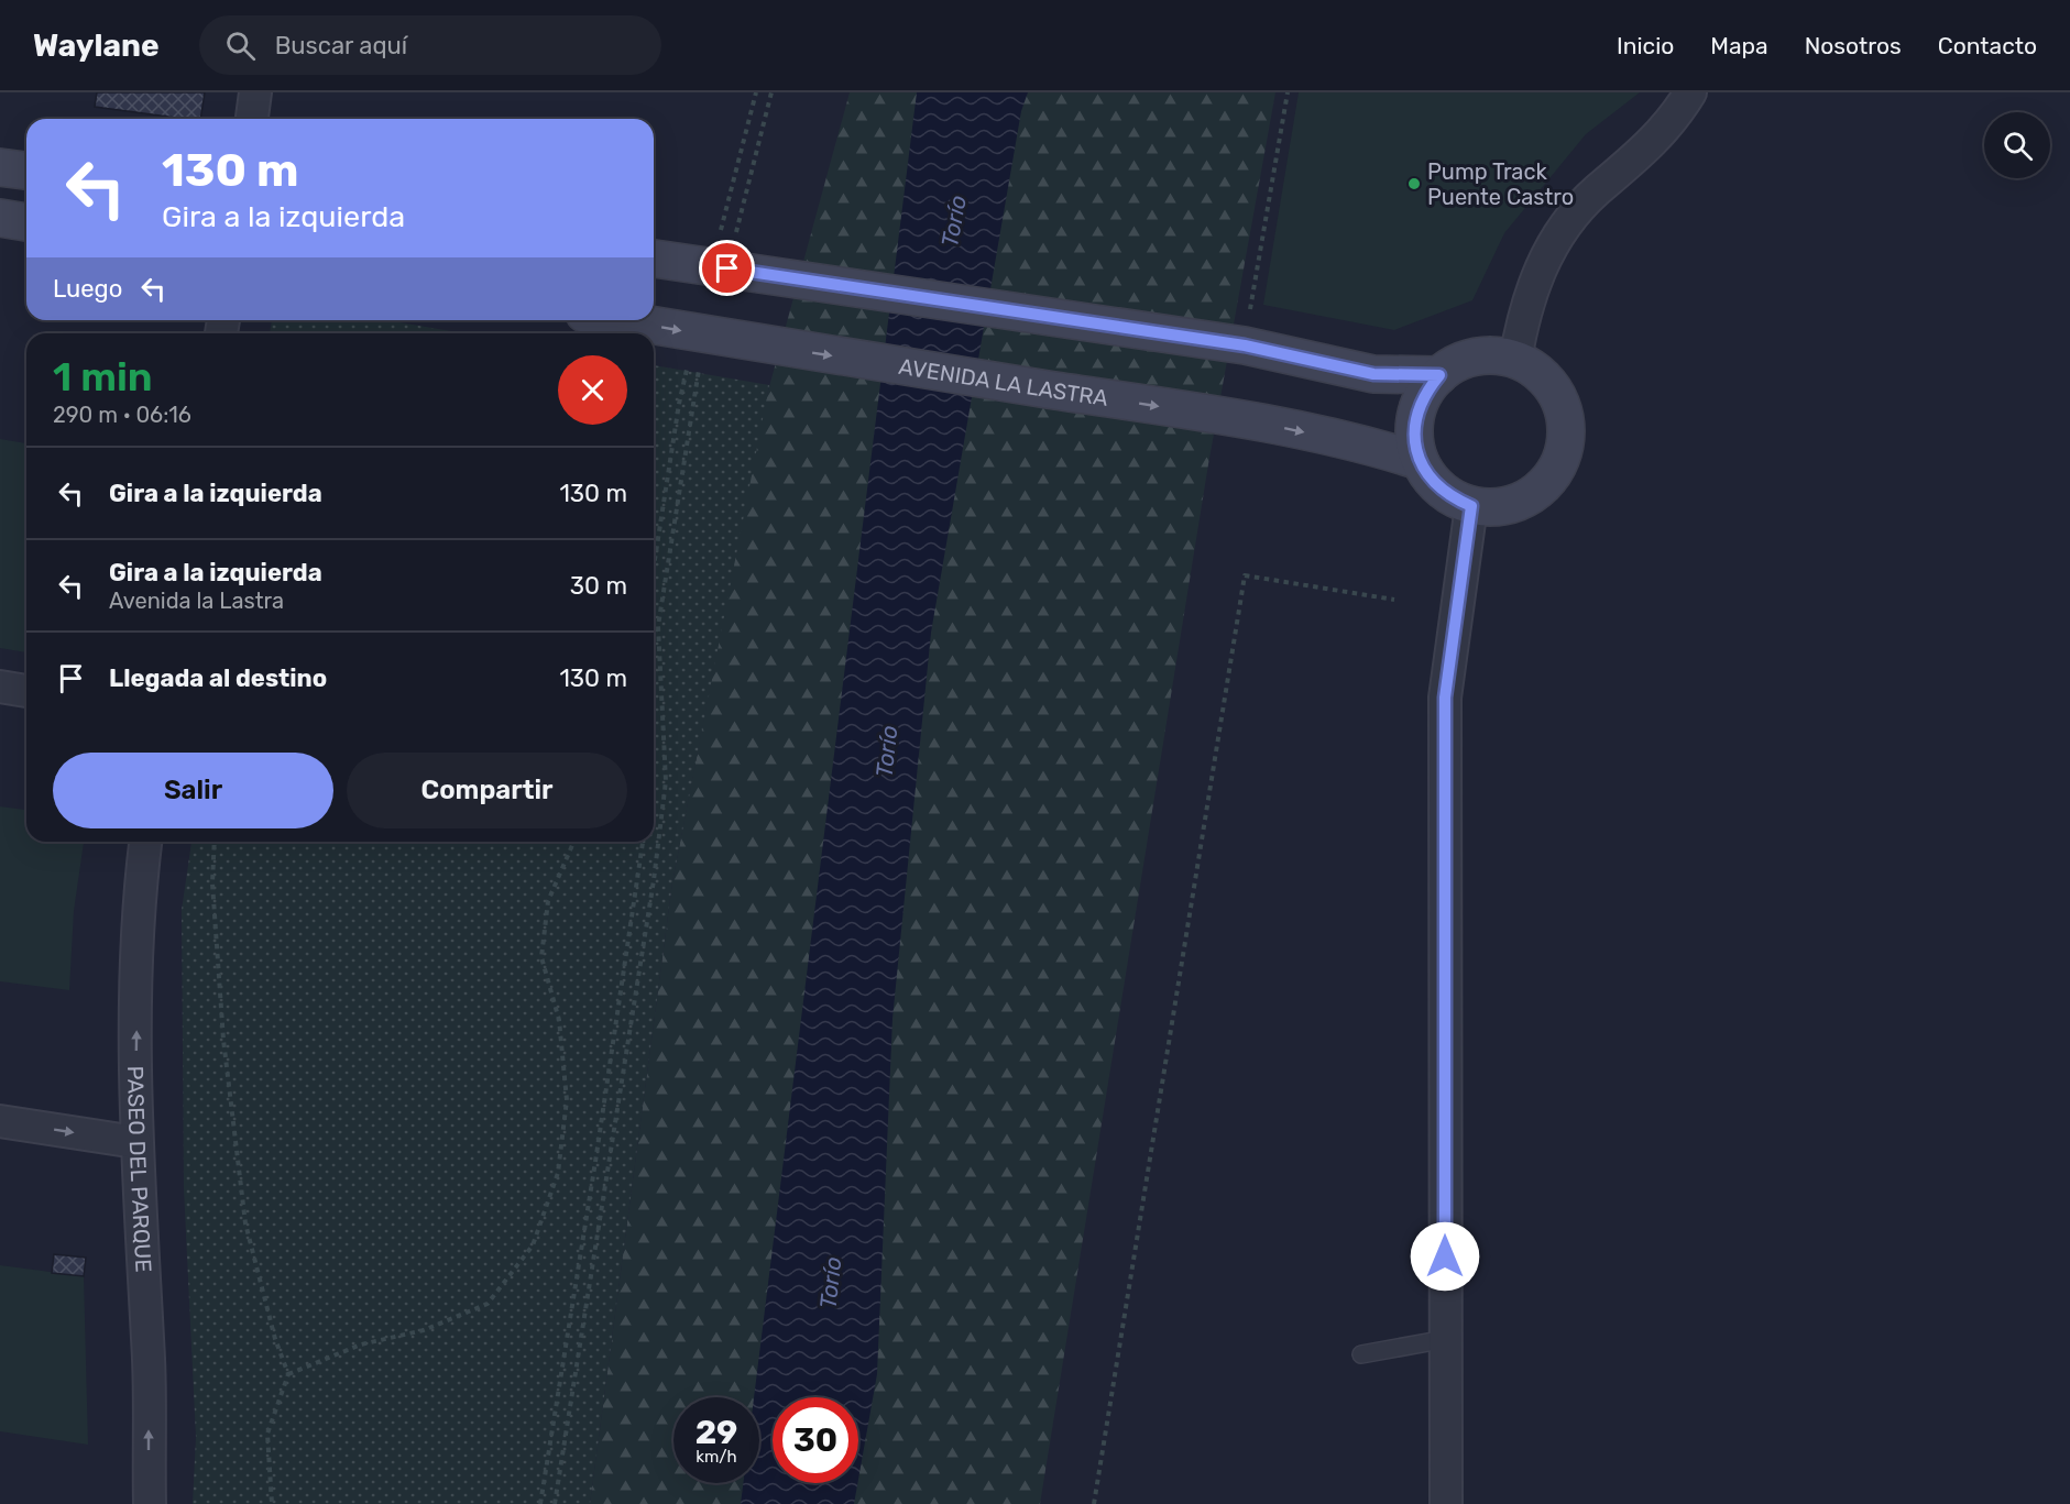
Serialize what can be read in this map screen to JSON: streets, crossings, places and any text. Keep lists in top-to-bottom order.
{
  "streets": {
    "main road": ["AVENIDA LA LASTRA"],
    "street": ["PASEO DEL PARQUE"]
  },
  "one_way": ["PASEO DEL PARQUE"],
  "water": ["Torío"],
  "places": ["Pump Track Puente Castro"],
  "page": {
    "header": "Waylane",
    "search": "Buscar aquí",
    "nav": [
      "Inicio",
      "Mapa",
      "Nosotros",
      "Contacto"
    ],
    "turn": ["130 m", "Gira a la izquierda"],
    "then": "Luego",
    "heading": ["1 min", "290 m · 06:16"],
    "list": [
      {
        "name": "Gira a la izquierda",
        "value": "130 m"
      },
      {
        "name": "Gira a la izquierda",
        "note": "Avenida la Lastra",
        "value": "30 m"
      },
      {
        "name": "Llegada al destino",
        "value": "130 m"
      }
    ],
    "buttons": ["Salir", "Compartir"],
    "speed": "29 km/h",
    "limit": "30"
  }
}
